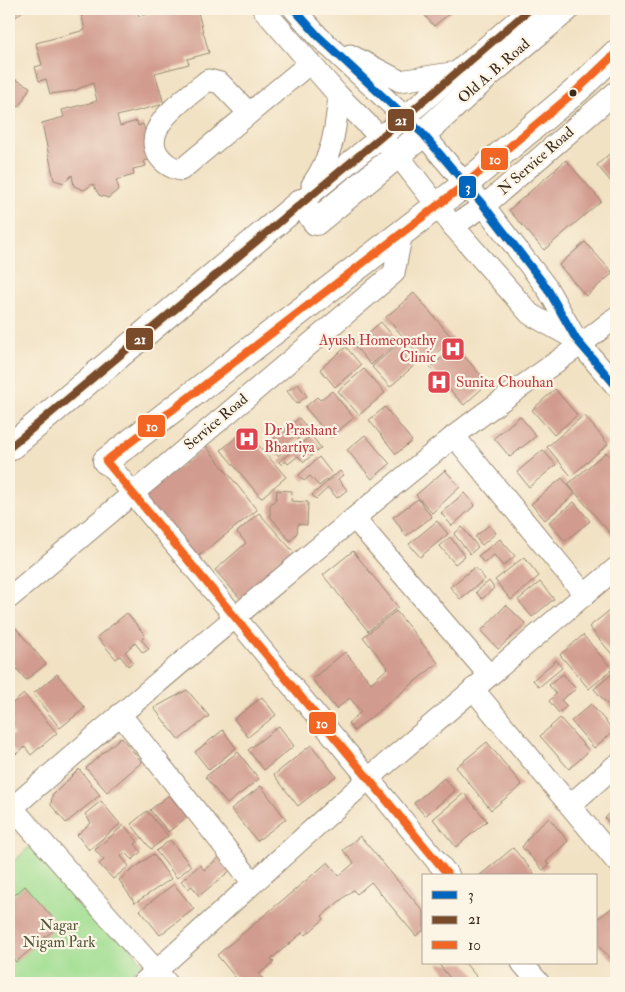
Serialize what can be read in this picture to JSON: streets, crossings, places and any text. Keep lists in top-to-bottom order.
{
  "streets": {
    "main road": ["Old A. B. Road"],
    "street": ["N Service Road", "Service Road"]
  },
  "parks": ["Nagar Nigam Park"],
  "places": {
    "hospital": ["Ayush Homeopathy Clinic", "Sunita Chouhan", "Dr Prashant Bhartiya"]
  },
  "lines": ["transit line 3", "transit line 21", "transit line 10"],
  "legend": ["3", "21", "10"]
}
